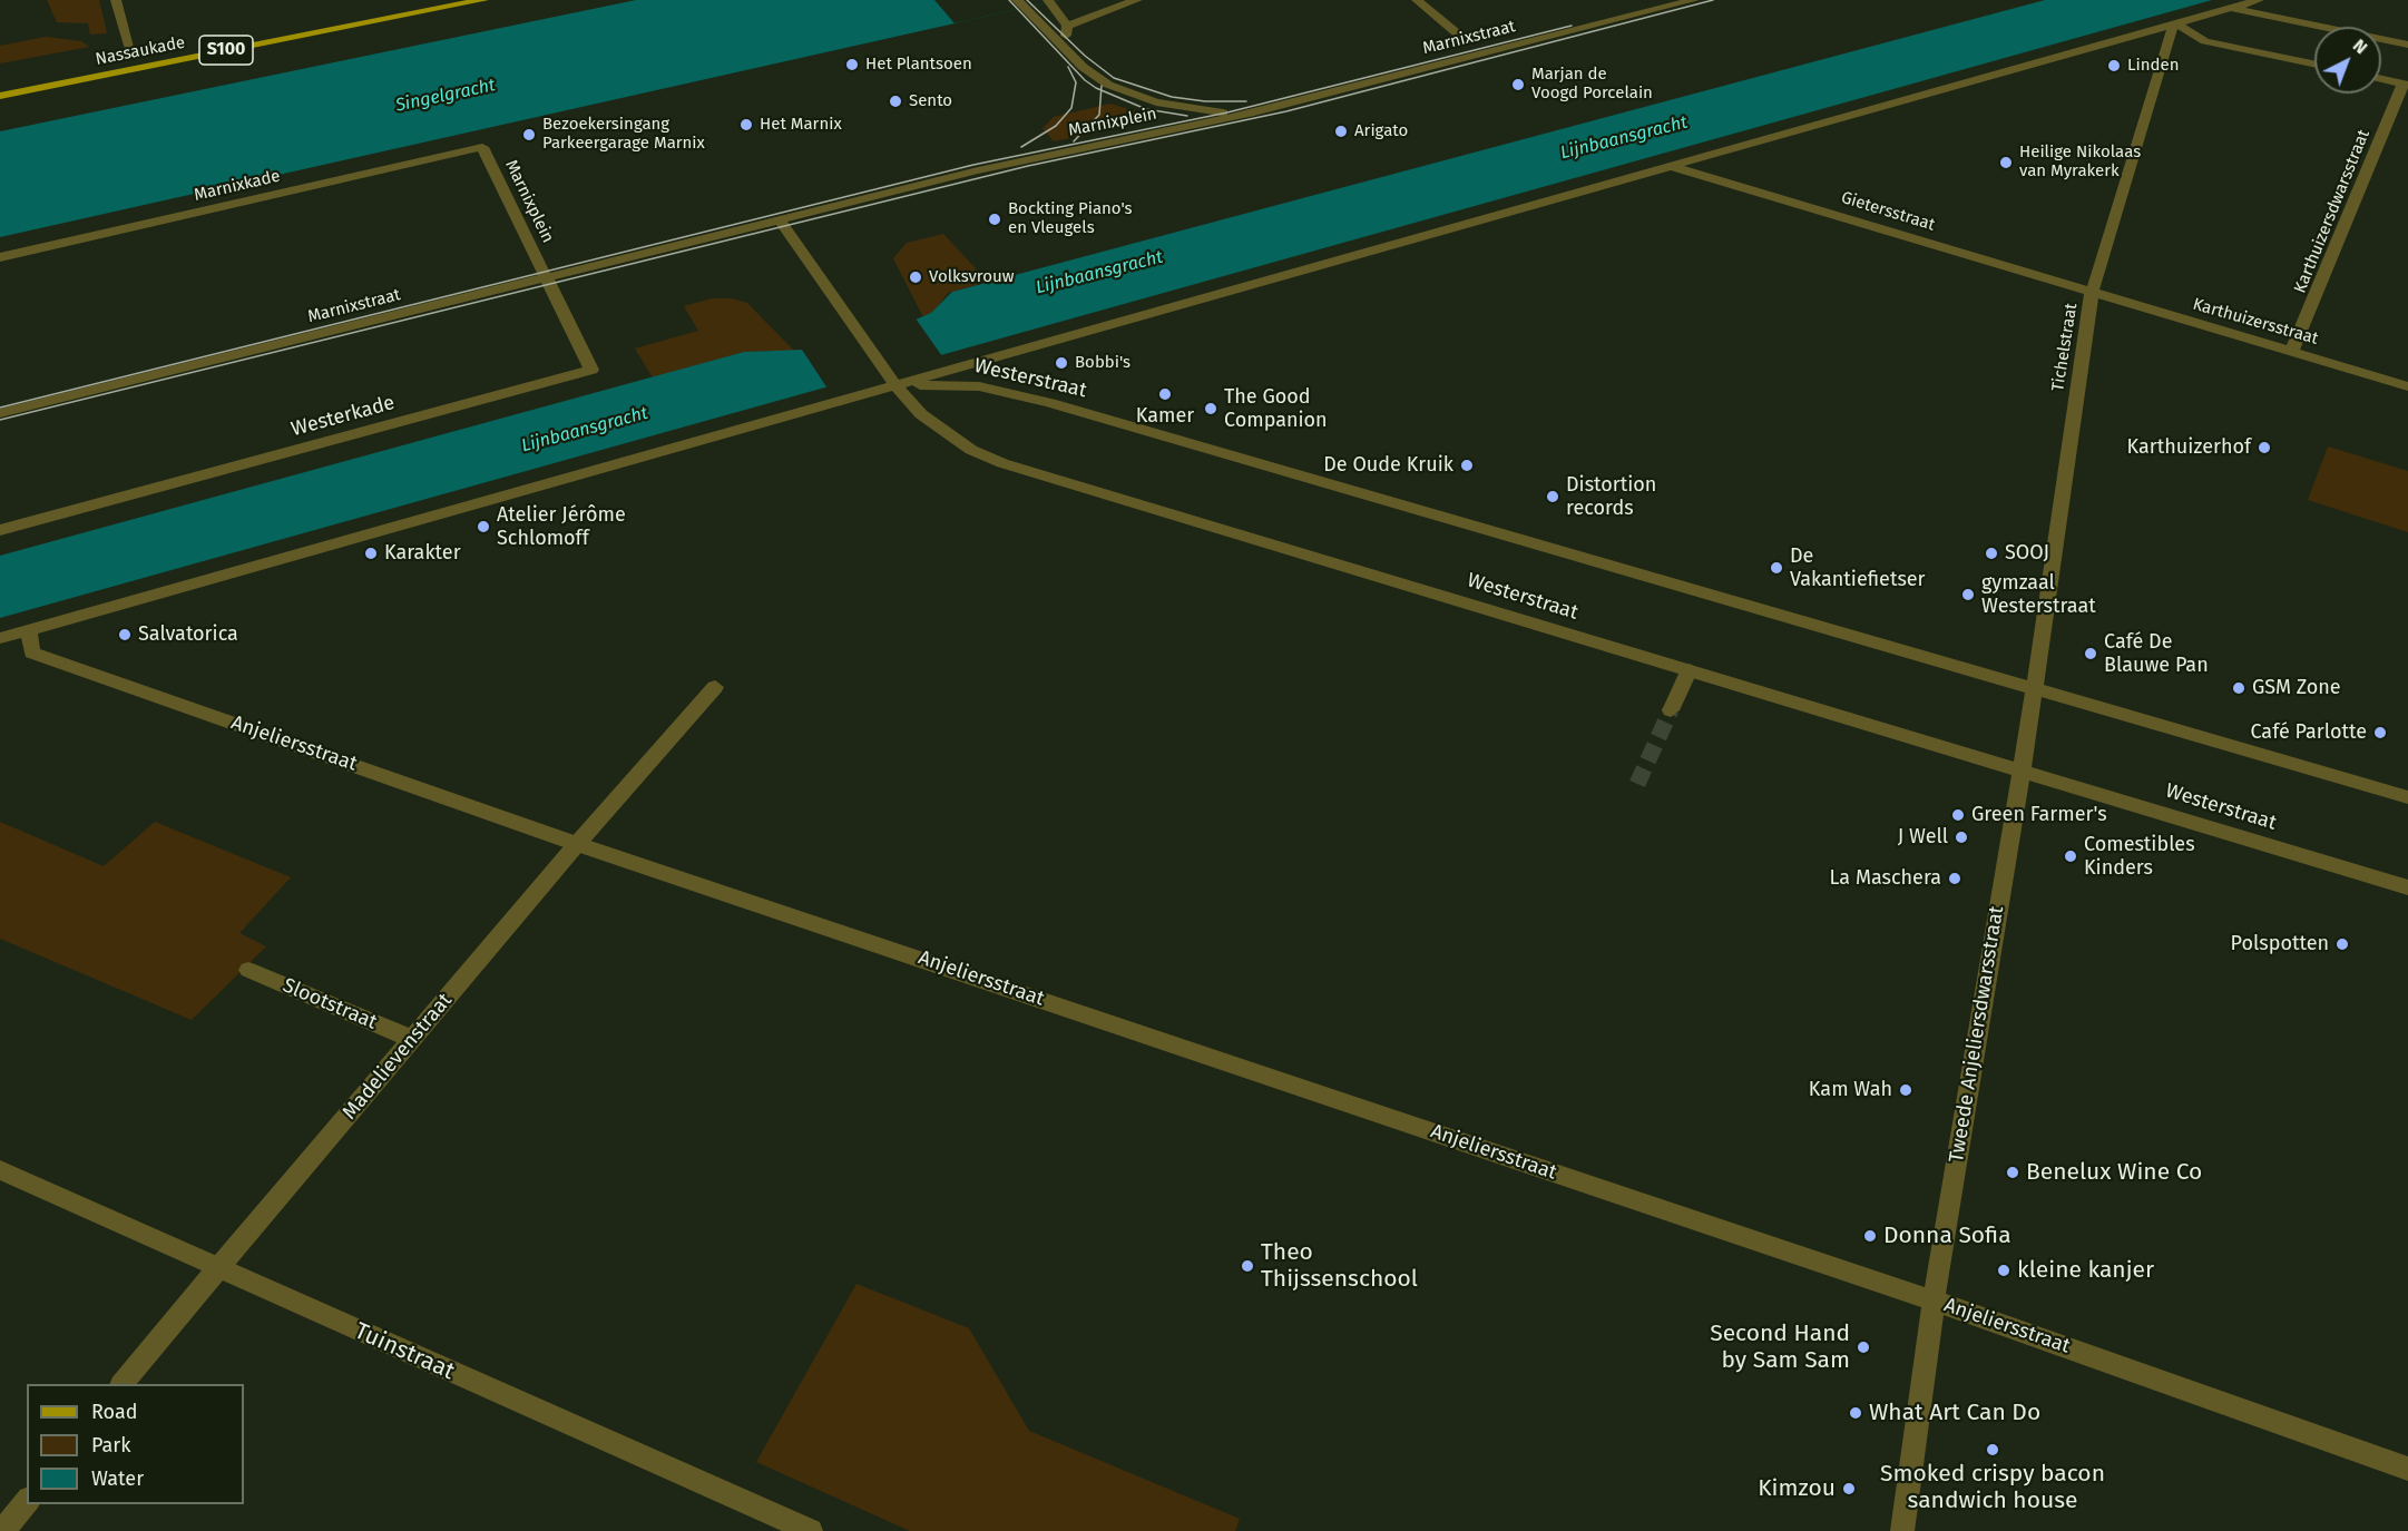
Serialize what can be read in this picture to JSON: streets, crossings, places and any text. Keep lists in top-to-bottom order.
{
  "streets": {
    "main road": ["S100", "Nassaukade"],
    "street": [
      "Marnixstraat",
      "Marnixplein",
      "Marnixkade",
      "Gietersstraat",
      "Karthuizersdwarsstraat",
      "Karthuizersstraat",
      "Tichelstraat",
      "Westerstraat",
      "Westerkade",
      "Anjeliersstraat",
      "Slootstraat",
      "Tweede Anjeliersdwarsstraat",
      "Madelievenstraat",
      "Tuinstraat"
    ]
  },
  "crossings": [
    ["Marnixstraat", "Marnixplein"],
    ["Marnixstraat", "Westerkade"],
    ["Marnixplein", "Marnixkade"],
    ["Marnixplein", "Westerkade"],
    ["Gietersstraat", "Karthuizersstraat"],
    ["Gietersstraat", "Tichelstraat"],
    ["Karthuizersdwarsstraat", "Karthuizersstraat"],
    ["Karthuizersstraat", "Tichelstraat"],
    ["Tichelstraat", "Westerstraat"],
    ["Westerstraat", "Tweede Anjeliersdwarsstraat"],
    ["Anjeliersstraat", "Tweede Anjeliersdwarsstraat"],
    ["Anjeliersstraat", "Madelievenstraat"],
    ["Slootstraat", "Madelievenstraat"],
    ["Madelievenstraat", "Tuinstraat"]
  ],
  "water": ["Singelgracht", "Lijnbaansgracht"],
  "places": [
    "Het Plantsoen",
    "Linden",
    "Marjan de Voogd Porcelain",
    "Sento",
    "Het Marnix",
    "Arigato",
    "Bezoekersingang Parkeergarage Marnix",
    "Heilige Nikolaas van Myrakerk",
    "Bockting Piano's en Vleugels",
    "Volksvrouw",
    "Bobbi's",
    "Kamer",
    "The Good Companion",
    "Karthuizerhof",
    "De Oude Kruik",
    "Distortion records",
    "Atelier Jérôme Schlomoff",
    "Karakter",
    "SOOJ",
    "De Vakantiefietser",
    "gymzaal Westerstraat",
    "Salvatorica",
    "Café De Blauwe Pan",
    "GSM Zone",
    "Café Parlotte",
    "Green Farmer's",
    "J Well",
    "Comestibles Kinders",
    "La Maschera",
    "Polspotten",
    "Kam Wah",
    "Benelux Wine Co",
    "Donna Sofia",
    "Theo Thijssenschool",
    "kleine kanjer",
    "Second Hand by Sam Sam",
    "What Art Can Do",
    "Smoked crispy bacon sandwich house",
    "Kimzou"
  ],
  "legend": ["Road", "Park", "Water"],
  "north": "top right"
}
